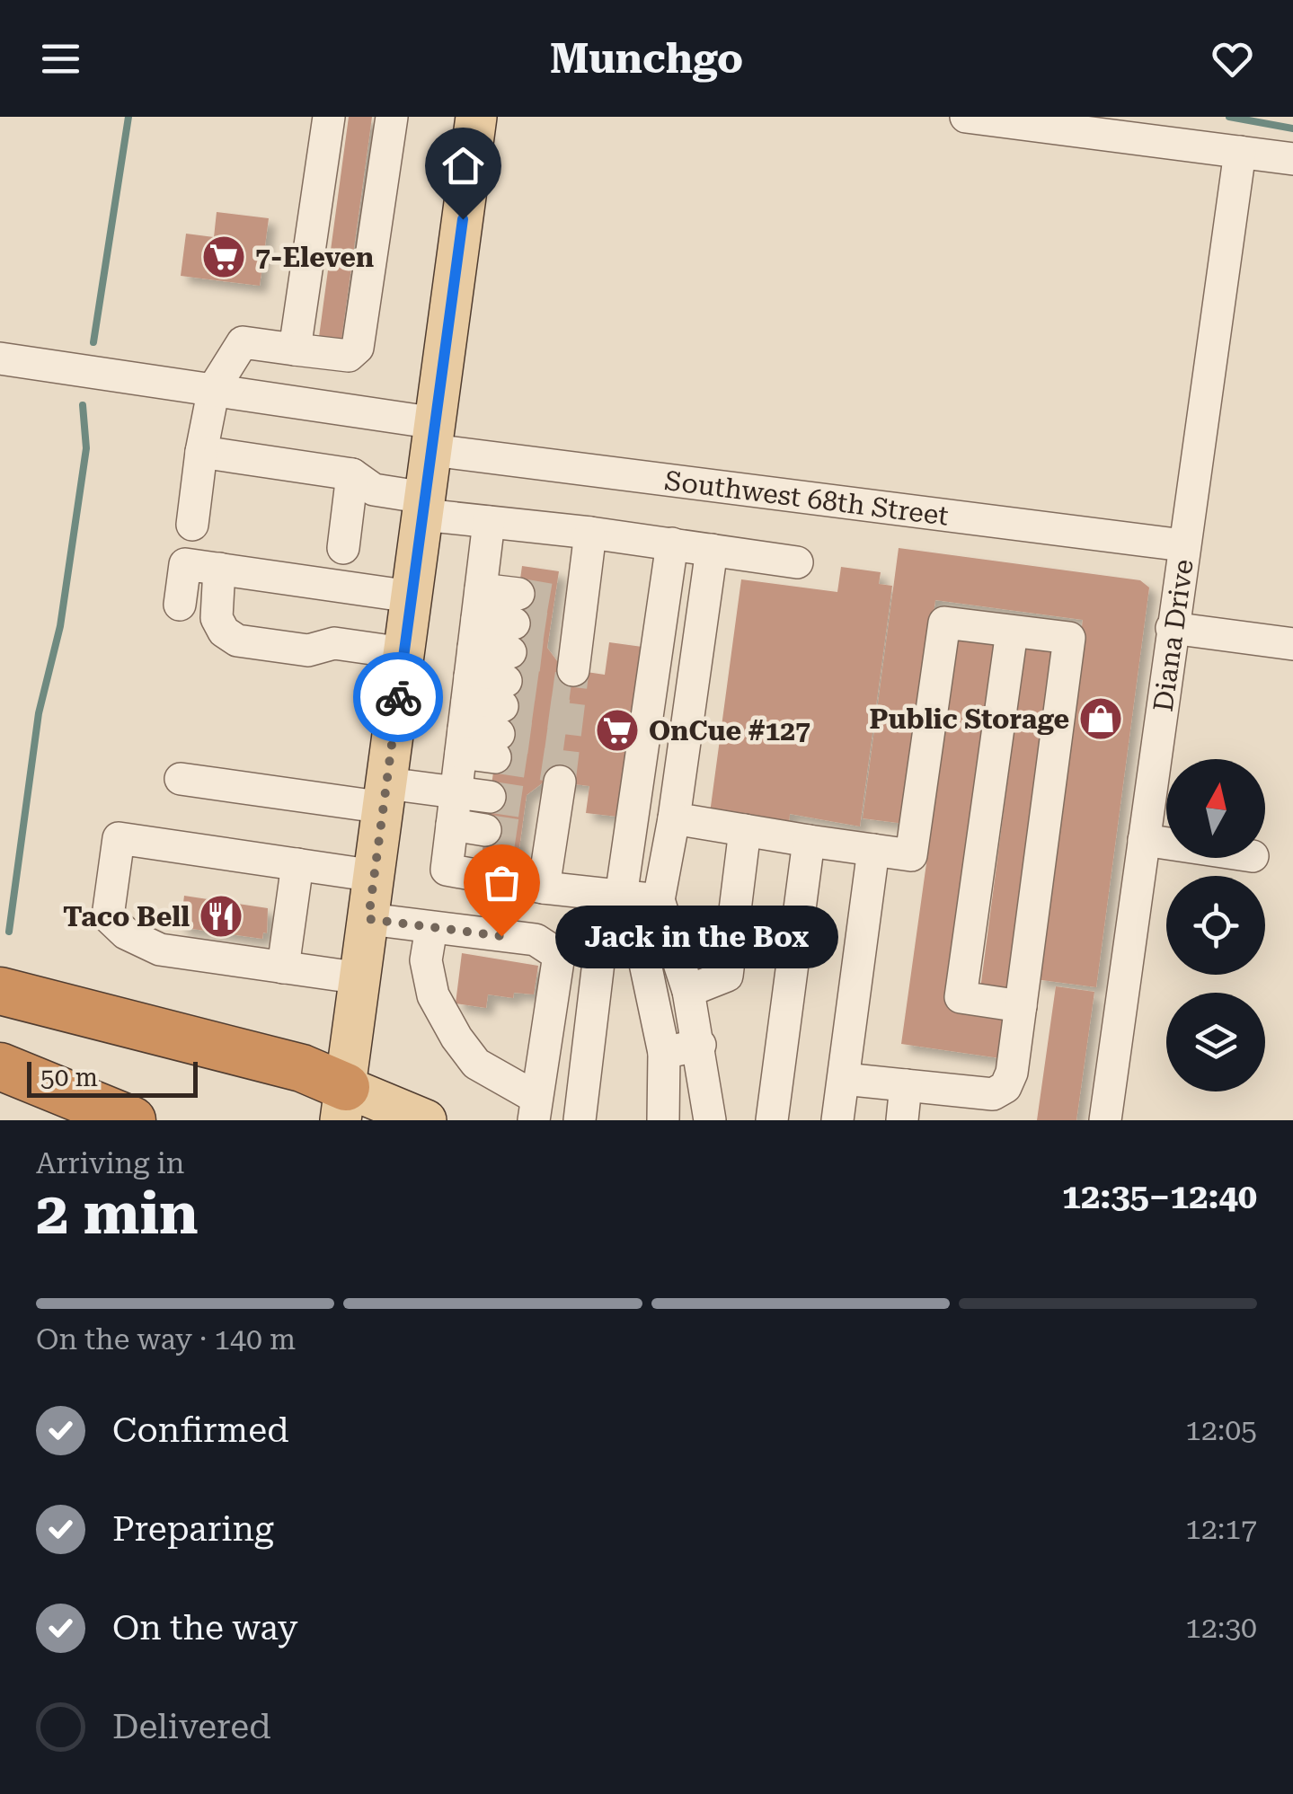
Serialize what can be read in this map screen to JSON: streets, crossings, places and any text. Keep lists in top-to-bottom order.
{
  "streets": {
    "street": ["Southwest 68th Street", "Diana Drive"]
  },
  "crossings": [
    ["Southwest 68th Street", "Diana Drive"]
  ],
  "places": {
    "supermarket": ["7-Eleven", "OnCue #127"],
    "shop": ["Public Storage"],
    "restaurant": ["Taco Bell"],
    "other": ["Jack in the Box"]
  },
  "scale_bar": "50 m",
  "north": "top",
  "page": {
    "header": "Munchgo",
    "bubble": "Jack in the Box",
    "scale": "50 m",
    "heading": ["2 min", "Arriving in", "12:35–12:40"],
    "bar": "On the way · 140 m",
    "list": [
      ["Confirmed", "12:05"],
      ["Preparing", "12:17"],
      ["On the way", "12:30"],
      "Delivered"
    ]
  }
}
